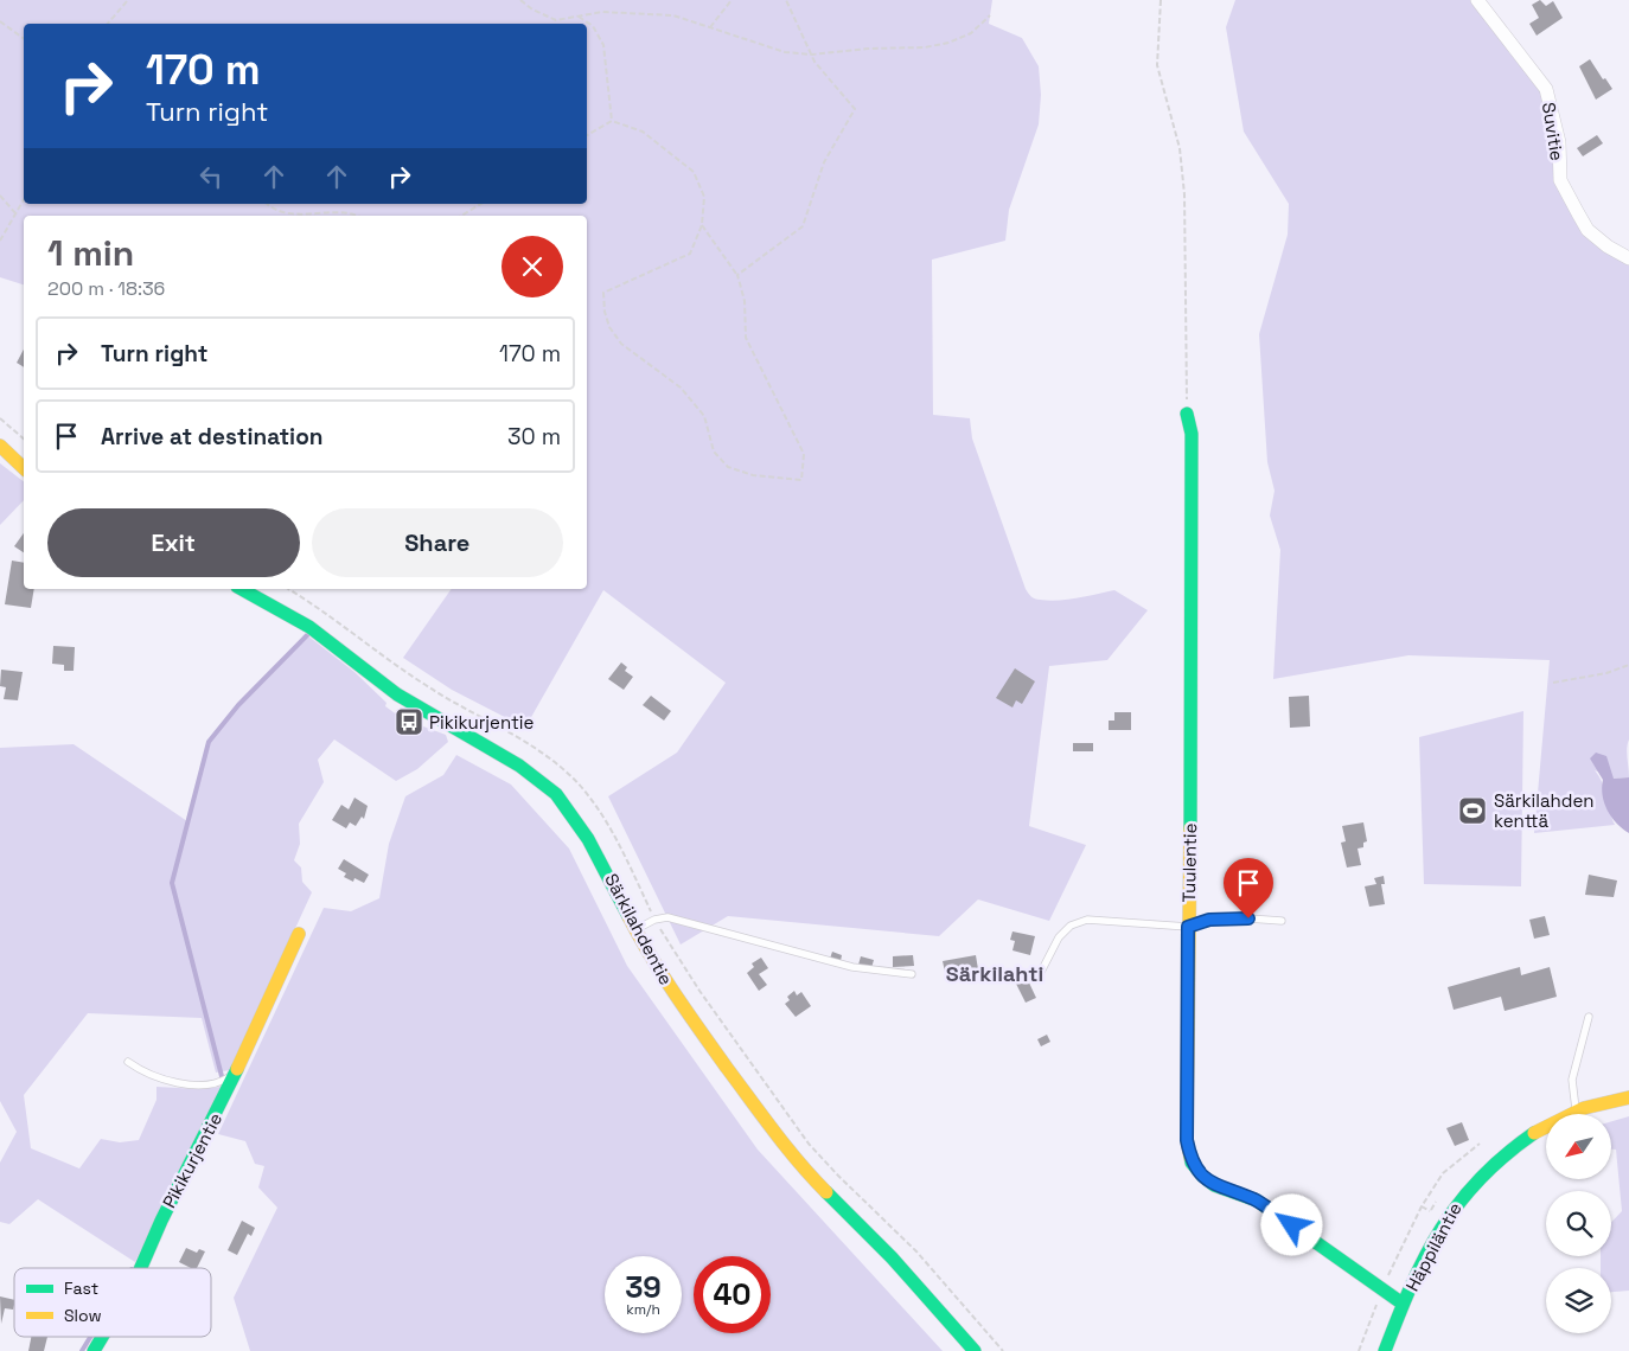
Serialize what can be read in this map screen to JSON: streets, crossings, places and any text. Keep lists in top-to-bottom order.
{
  "streets": {
    "street": [
      "Suvitie",
      "Tuulentie",
      "Särkilahdentie",
      "Pikikurjentie",
      "Häppiläntie"
    ]
  },
  "crossings": [
    ["Tuulentie", "Häppiläntie"]
  ],
  "districts": ["Särkilahti"],
  "places": {
    "bus stop": ["Pikikurjentie"],
    "sports": ["Särkilahden kenttä"]
  },
  "legend": ["Fast", "Slow"],
  "north": "bottom left",
  "page": {
    "turn": ["170 m", "Turn right"],
    "heading": ["1 min", "200 m · 18:36"],
    "list": [
      {
        "name": "Turn right",
        "value": "170 m"
      },
      {
        "name": "Arrive at destination",
        "value": "30 m"
      }
    ],
    "buttons": ["Exit", "Share"],
    "speed": "39 km/h",
    "limit": "40"
  }
}
